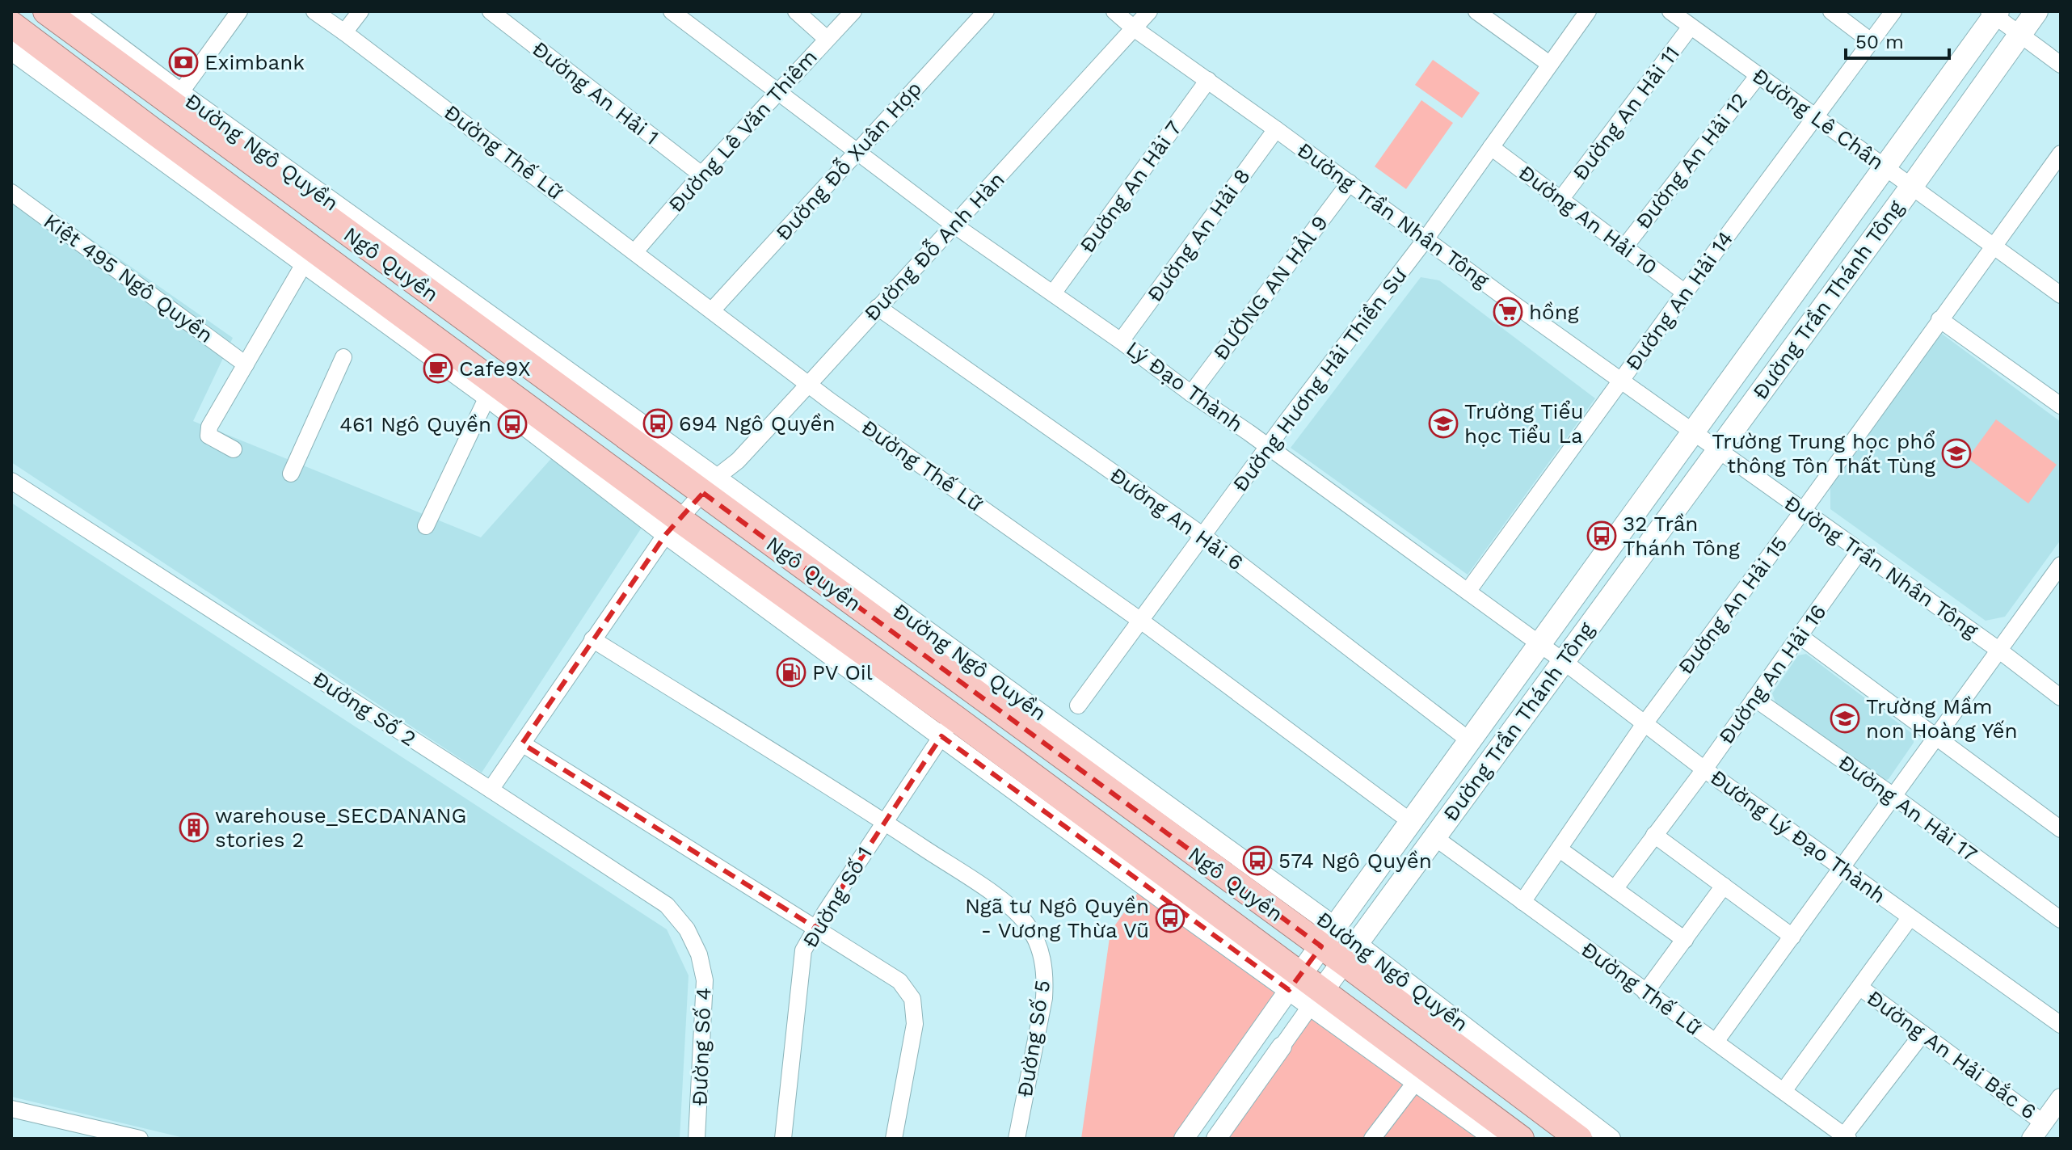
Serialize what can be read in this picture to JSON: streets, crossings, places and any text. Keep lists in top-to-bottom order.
{
  "streets": {
    "highway": ["Ngô Quyền"],
    "main road": ["Đường Trần Thánh Tông"],
    "street": [
      "Đường An Hải 1",
      "Đường An Hải 11",
      "Đường Lê Chân",
      "Đường Lê Văn Thiêm",
      "Đường Ngô Quyền",
      "Đường Thế Lữ",
      "Đường Đỗ Xuân Hợp",
      "Đường An Hải 12",
      "Đường An Hải 7",
      "Đường Trần Nhân Tông",
      "Đường An Hải 10",
      "Đường An Hải 8",
      "Đường Đỗ Anh Hàn",
      "Kiệt 495 Ngô Quyền",
      "ĐƯỜNG AN HẢl 9",
      "Đường An Hải 14",
      "Đường Hương Hải Thiền Sư",
      "Lý Đạo Thành",
      "Đường An Hải 6",
      "Đường An Hải 15",
      "Đường An Hải 16",
      "Đường Số 2",
      "Đường An Hải 17",
      "Đường Lý Đạo Thành",
      "Đường Số 1",
      "Đường Số 5",
      "Đường Số 4",
      "Đường An Hải Bắc 6"
    ]
  },
  "crossings": [
    ["Đường An Hải 1", "Đường Lê Văn Thiêm"],
    ["Đường An Hải 11", "Đường Lê Chân"],
    ["Đường An Hải 11", "Đường An Hải 10"],
    ["Đường Lê Chân", "Đường An Hải 12"],
    ["Đường Lê Chân", "Đường Trần Thánh Tông"],
    ["Đường Lê Chân", "Đường An Hải 14"],
    ["Đường Lê Chân", "Đường An Hải 15"],
    ["Đường Lê Văn Thiêm", "Đường Thế Lữ"],
    ["Đường Lê Văn Thiêm", "Lý Đạo Thành"],
    ["Đường Ngô Quyền", "Đường Đỗ Anh Hàn"],
    ["Đường Ngô Quyền", "Ngô Quyền"],
    ["Đường Ngô Quyền", "Đường Trần Thánh Tông"],
    ["Đường Thế Lữ", "Đường Đỗ Xuân Hợp"],
    ["Đường Thế Lữ", "Đường Đỗ Anh Hàn"],
    ["Đường Thế Lữ", "Đường Trần Thánh Tông"],
    ["Đường Thế Lữ", "Đường Hương Hải Thiền Sư"],
    ["Đường Thế Lữ", "Đường An Hải 15"],
    ["Đường Đỗ Xuân Hợp", "Lý Đạo Thành"],
    ["Đường An Hải 12", "Đường An Hải 10"],
    ["Đường An Hải 7", "Đường Trần Nhân Tông"],
    ["Đường An Hải 7", "Lý Đạo Thành"],
    ["Đường Trần Nhân Tông", "Đường An Hải 8"],
    ["Đường Trần Nhân Tông", "Đường Đỗ Anh Hàn"],
    ["Đường Trần Nhân Tông", "ĐƯỜNG AN HẢl 9"],
    ["Đường Trần Nhân Tông", "Đường Trần Thánh Tông"],
    ["Đường Trần Nhân Tông", "Đường An Hải 14"],
    ["Đường Trần Nhân Tông", "Đường Hương Hải Thiền Sư"],
    ["Đường Trần Nhân Tông", "Đường An Hải 15"],
    ["Đường Trần Nhân Tông", "Đường An Hải 16"],
    ["Đường An Hải 10", "Đường An Hải 14"],
    ["Đường An Hải 10", "Đường Hương Hải Thiền Sư"],
    ["Đường An Hải 8", "Lý Đạo Thành"],
    ["Đường Đỗ Anh Hàn", "Ngô Quyền"],
    ["Đường Đỗ Anh Hàn", "Lý Đạo Thành"],
    ["Đường Đỗ Anh Hàn", "Đường An Hải 6"],
    ["Đường Đỗ Anh Hàn", "Đường Số 2"],
    ["Ngô Quyền", "Đường Trần Thánh Tông"],
    ["Ngô Quyền", "Đường Số 1"],
    ["ĐƯỜNG AN HẢl 9", "Lý Đạo Thành"],
    ["Đường Trần Thánh Tông", "Lý Đạo Thành"],
    ["Đường Trần Thánh Tông", "Đường An Hải 6"],
    ["Đường Trần Thánh Tông", "Đường Lý Đạo Thành"],
    ["Đường An Hải 14", "Lý Đạo Thành"],
    ["Đường Hương Hải Thiền Sư", "Lý Đạo Thành"],
    ["Đường Hương Hải Thiền Sư", "Đường An Hải 6"],
    ["Lý Đạo Thành", "Đường Lý Đạo Thành"],
    ["Đường An Hải 15", "Đường Lý Đạo Thành"],
    ["Đường An Hải 16", "Đường An Hải 17"],
    ["Đường An Hải 16", "Đường Lý Đạo Thành"],
    ["Đường Số 2", "Đường Số 4"],
    ["Đường Số 1", "Đường Số 5"]
  ],
  "places": {
    "bank": ["Eximbank"],
    "supermarket": ["hồng"],
    "cafe": ["Cafe9X"],
    "bus stop": [
      "694 Ngô Quyền",
      "461 Ngô Quyền",
      "32 Trần Thánh Tông",
      "574 Ngô Quyền",
      "Ngã tư Ngô Quyền - Vương Thừa Vũ"
    ],
    "school or university": ["Trường Tiểu học Tiểu La", "Trường Trung học phổ thông Tôn Thất Tùng", "Trường Mầm non Hoàng Yến"],
    "fuel station": ["PV Oil"],
    "building": ["warehouse_SECDANANG stories 2"]
  },
  "scale_bar": "50 m"
}
